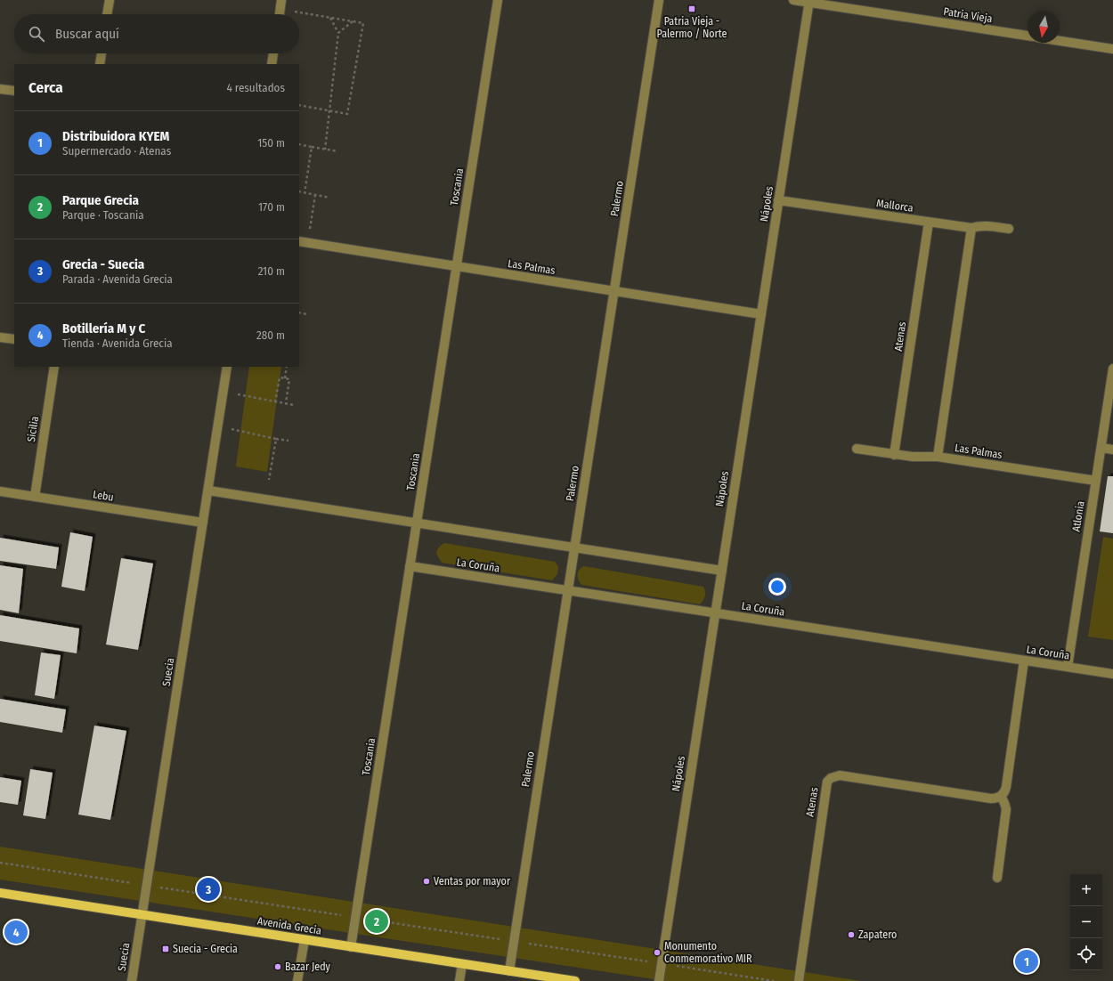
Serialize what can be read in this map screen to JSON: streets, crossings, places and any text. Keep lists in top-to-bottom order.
{
  "streets": {
    "main road": ["Avenida Grecia"],
    "street": [
      "Patria Vieja",
      "Toscania",
      "Palermo",
      "Nápoles",
      "Mallorca",
      "Las Palmas",
      "Atenas",
      "Sicilia",
      "Lebu",
      "Atlonia",
      "La Coruña",
      "Suecia"
    ]
  },
  "crossings": [
    ["Patria Vieja", "Nápoles"],
    ["Toscania", "Las Palmas"],
    ["Toscania", "La Coruña"],
    ["Toscania", "Avenida Grecia"],
    ["Palermo", "Las Palmas"],
    ["Palermo", "La Coruña"],
    ["Palermo", "Avenida Grecia"],
    ["Nápoles", "Mallorca"],
    ["Nápoles", "Las Palmas"],
    ["Nápoles", "La Coruña"],
    ["Mallorca", "Atenas"],
    ["Las Palmas", "Atenas"],
    ["Las Palmas", "Atlonia"],
    ["Sicilia", "Lebu"],
    ["Lebu", "Suecia"],
    ["Atlonia", "La Coruña"],
    ["Suecia", "Avenida Grecia"]
  ],
  "places": {
    "transit": ["Patria Vieja - Palermo / Norte", "Suecia - Grecia"],
    "other": [
      "Ventas por mayor",
      "Zapatero",
      "Monumento Conmemorativo MIR",
      "Bazar Jedy"
    ]
  },
  "north": "bottom",
  "page": {
    "search": "Buscar aquí",
    "heading": ["Cerca", "4 resultados"],
    "list": [
      {
        "mark": "1",
        "name": "Distribuidora KYEM",
        "note": "Supermercado · Atenas",
        "value": "150 m"
      },
      {
        "mark": "2",
        "name": "Parque Grecia",
        "note": "Parque · Toscania",
        "value": "170 m"
      },
      {
        "mark": "3",
        "name": "Grecia - Suecia",
        "note": "Parada · Avenida Grecia",
        "value": "210 m"
      },
      {
        "mark": "4",
        "name": "Botillería M y C",
        "note": "Tienda · Avenida Grecia",
        "value": "280 m"
      }
    ],
    "map_buttons": ["+", "−"],
    "pins": [
      "3",
      "2",
      "4",
      "1"
    ]
  }
}
